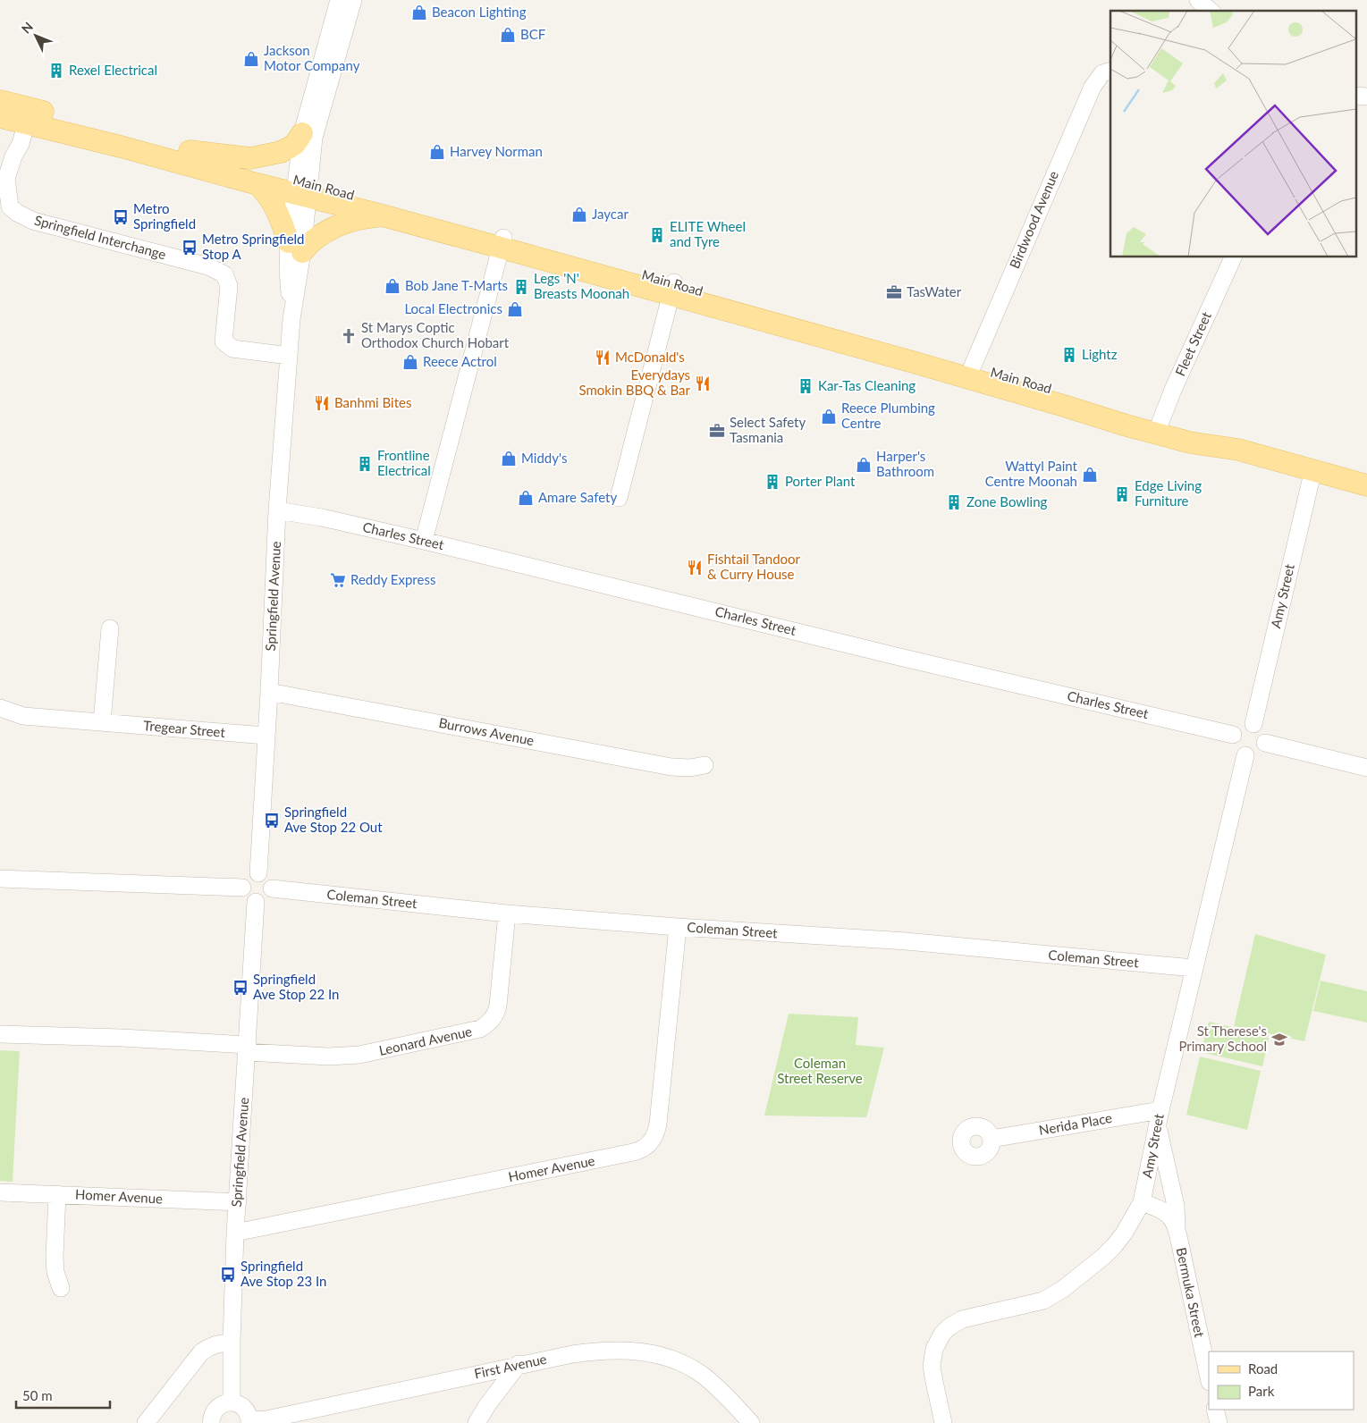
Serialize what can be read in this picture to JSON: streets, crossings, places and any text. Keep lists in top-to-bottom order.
{
  "streets": {
    "main road": ["Main Road"],
    "street": [
      "Birdwood Avenue",
      "Springfield Interchange",
      "Fleet Street",
      "Charles Street",
      "Springfield Avenue",
      "Amy Street",
      "Tregear Street",
      "Burrows Avenue",
      "Coleman Street",
      "Leonard Avenue",
      "Nerida Place",
      "Homer Avenue",
      "Bermuka Street",
      "First Avenue"
    ]
  },
  "crossings": [
    ["Main Road", "Birdwood Avenue"],
    ["Main Road", "Springfield Interchange"],
    ["Main Road", "Fleet Street"],
    ["Main Road", "Springfield Avenue"],
    ["Main Road", "Amy Street"],
    ["Springfield Interchange", "Springfield Avenue"],
    ["Charles Street", "Springfield Avenue"],
    ["Charles Street", "Amy Street"],
    ["Springfield Avenue", "Tregear Street"],
    ["Springfield Avenue", "Burrows Avenue"],
    ["Springfield Avenue", "Coleman Street"],
    ["Springfield Avenue", "Leonard Avenue"],
    ["Springfield Avenue", "Homer Avenue"],
    ["Amy Street", "Coleman Street"],
    ["Amy Street", "Nerida Place"],
    ["Amy Street", "Bermuka Street"],
    ["Coleman Street", "Leonard Avenue"],
    ["Coleman Street", "Homer Avenue"],
    ["Nerida Place", "Bermuka Street"]
  ],
  "parks": ["Coleman Street Reserve"],
  "places": {
    "shop": [
      "Beacon Lighting",
      "BCF",
      "Jackson Motor Company",
      "Harvey Norman",
      "Jaycar",
      "Bob Jane T-Marts",
      "Local Electronics",
      "Reece Actrol",
      "Reece Plumbing Centre",
      "Middy's",
      "Harper's Bathroom",
      "Wattyl Paint Centre Moonah",
      "Amare Safety"
    ],
    "building": [
      "Rexel Electrical",
      "ELITE Wheel and Tyre",
      "Legs 'N' Breasts Moonah",
      "Lightz",
      "Kar-Tas Cleaning",
      "Frontline Electrical",
      "Porter Plant",
      "Edge Living Furniture",
      "Zone Bowling"
    ],
    "bus stop": [
      "Metro Springfield",
      "Metro Springfield Stop A",
      "Springfield Ave Stop 22 Out",
      "Springfield Ave Stop 22 In",
      "Springfield Ave Stop 23 In"
    ],
    "office": ["TasWater", "Select Safety Tasmania"],
    "church": ["St Marys Coptic Orthodox Church Hobart"],
    "restaurant": [
      "McDonald's",
      "Everydays Smokin BBQ & Bar",
      "Banhmi Bites",
      "Fishtail Tandoor & Curry House"
    ],
    "supermarket": ["Reddy Express"],
    "school or university": ["St Therese's Primary School"]
  },
  "legend": ["Road", "Park"],
  "scale_bar": "50 m",
  "north": "top left"
}
